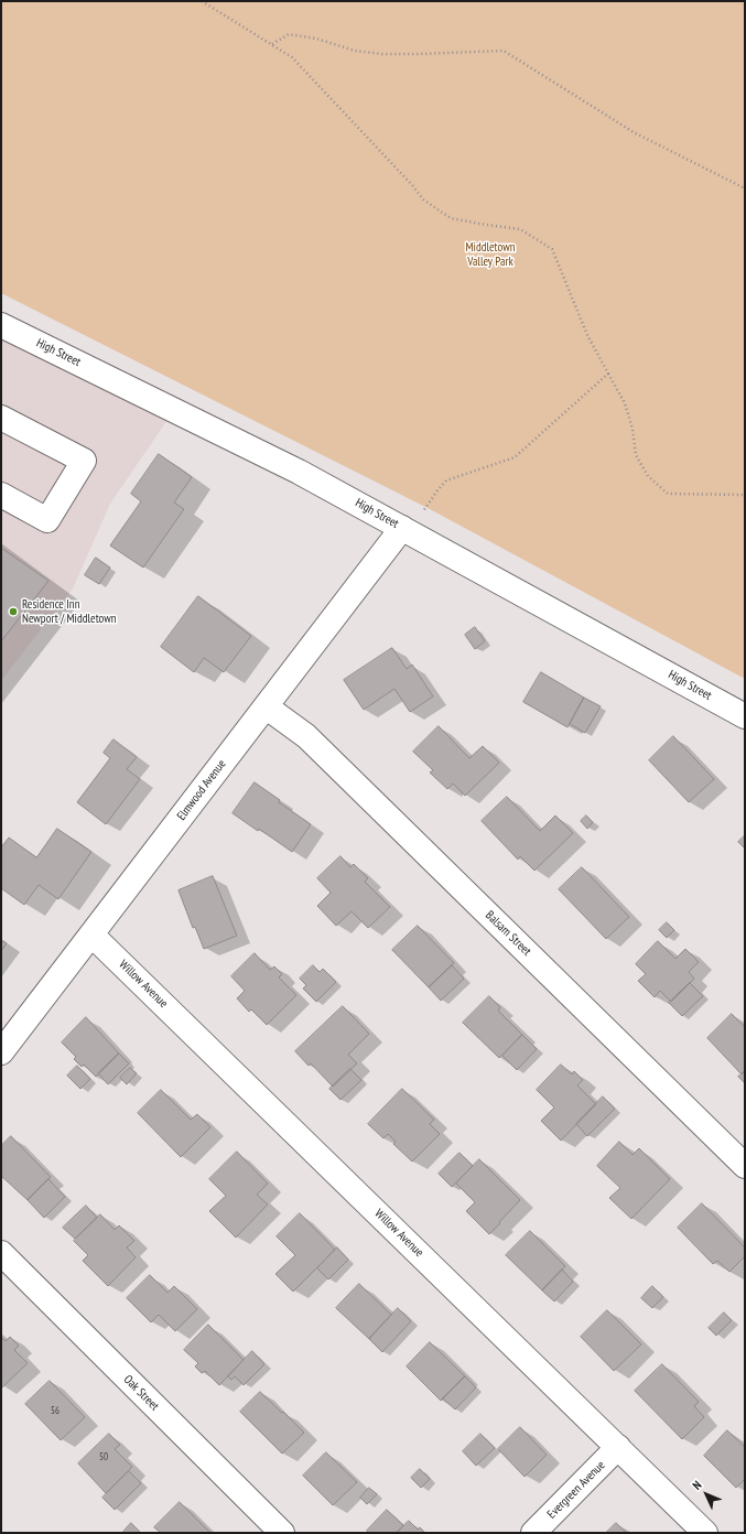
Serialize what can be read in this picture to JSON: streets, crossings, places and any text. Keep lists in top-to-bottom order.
{
  "streets": {
    "street": [
      "High Street",
      "Elmwood Avenue",
      "Balsam Street",
      "Willow Avenue",
      "Oak Street",
      "Evergreen Avenue"
    ]
  },
  "crossings": [
    ["High Street", "Elmwood Avenue"],
    ["Elmwood Avenue", "Balsam Street"],
    ["Elmwood Avenue", "Willow Avenue"],
    ["Willow Avenue", "Evergreen Avenue"]
  ],
  "parks": ["Middletown Valley Park"],
  "places": ["Residence Inn Newport / Middletown"],
  "house_numbers": ["56", "50"],
  "north": "top left"
}
